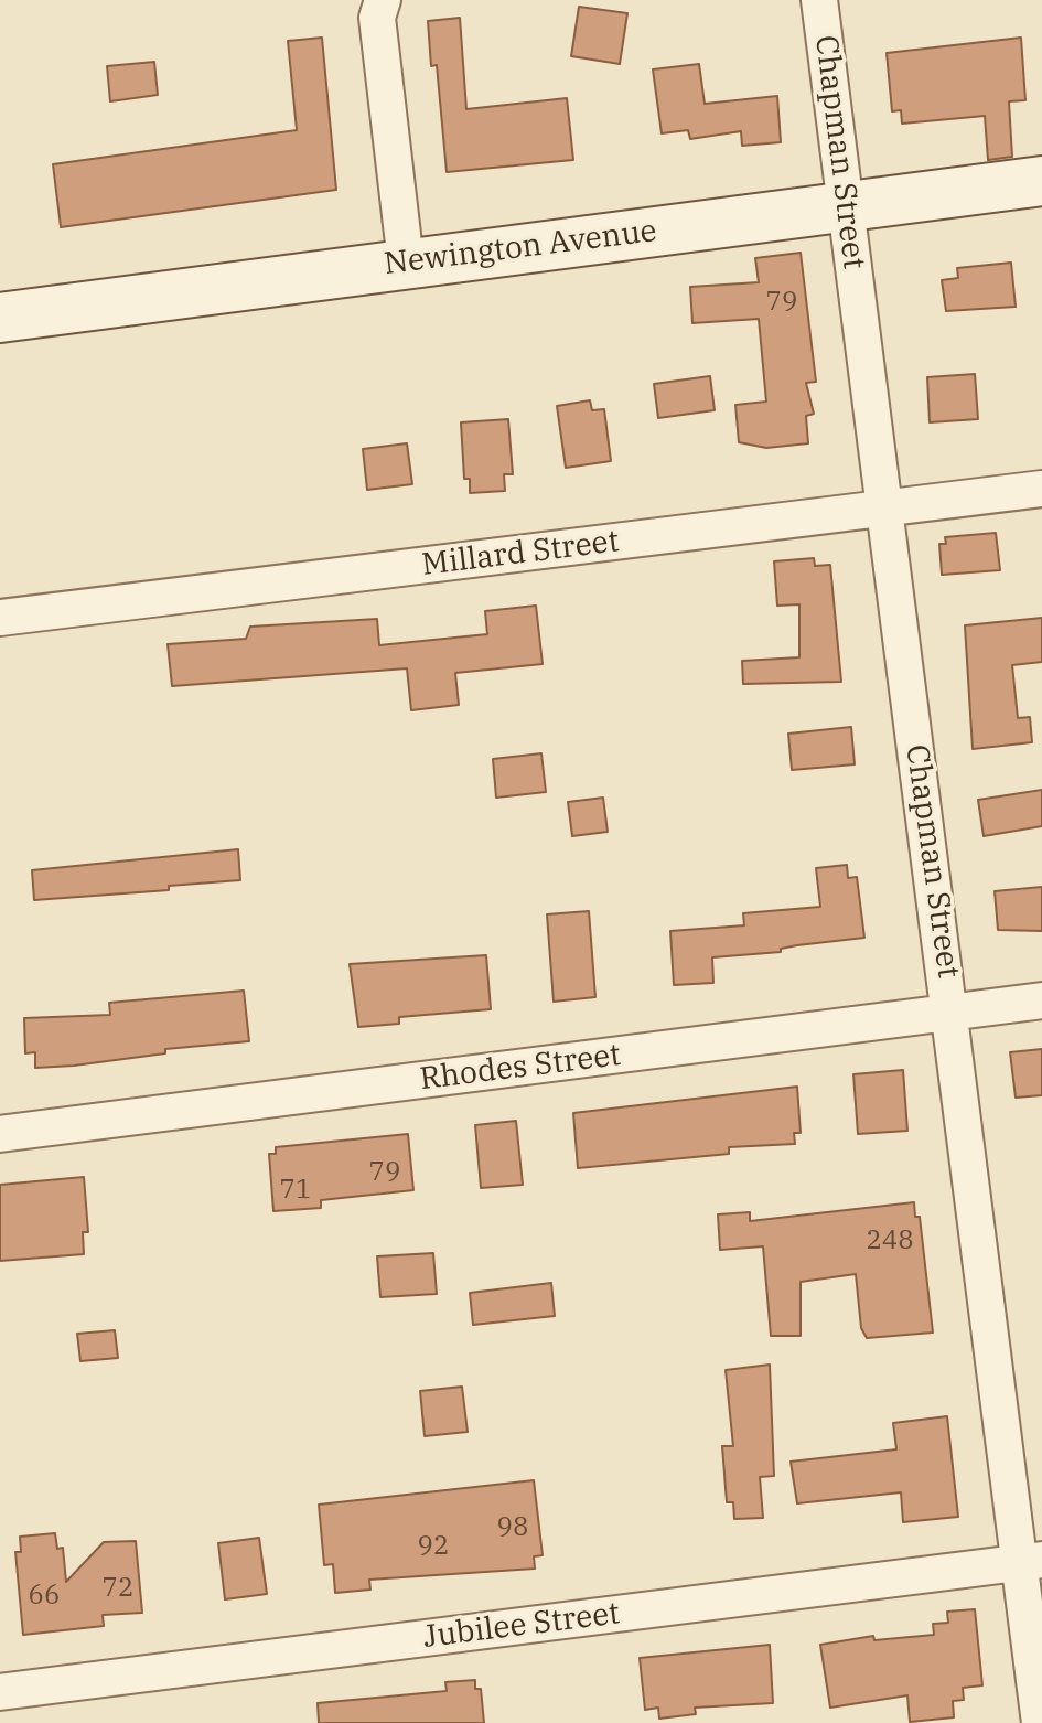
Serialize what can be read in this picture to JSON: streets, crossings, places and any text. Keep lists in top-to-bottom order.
{
  "streets": {
    "main road": ["Newington Avenue"],
    "street": [
      "Chapman Street",
      "Millard Street",
      "Rhodes Street",
      "Jubilee Street"
    ]
  },
  "crossings": [
    ["Chapman Street", "Newington Avenue"],
    ["Chapman Street", "Millard Street"],
    ["Chapman Street", "Rhodes Street"],
    ["Chapman Street", "Jubilee Street"]
  ],
  "house_numbers": [
    "79",
    "79",
    "71",
    "248",
    "98",
    "92",
    "72",
    "66"
  ]
}
